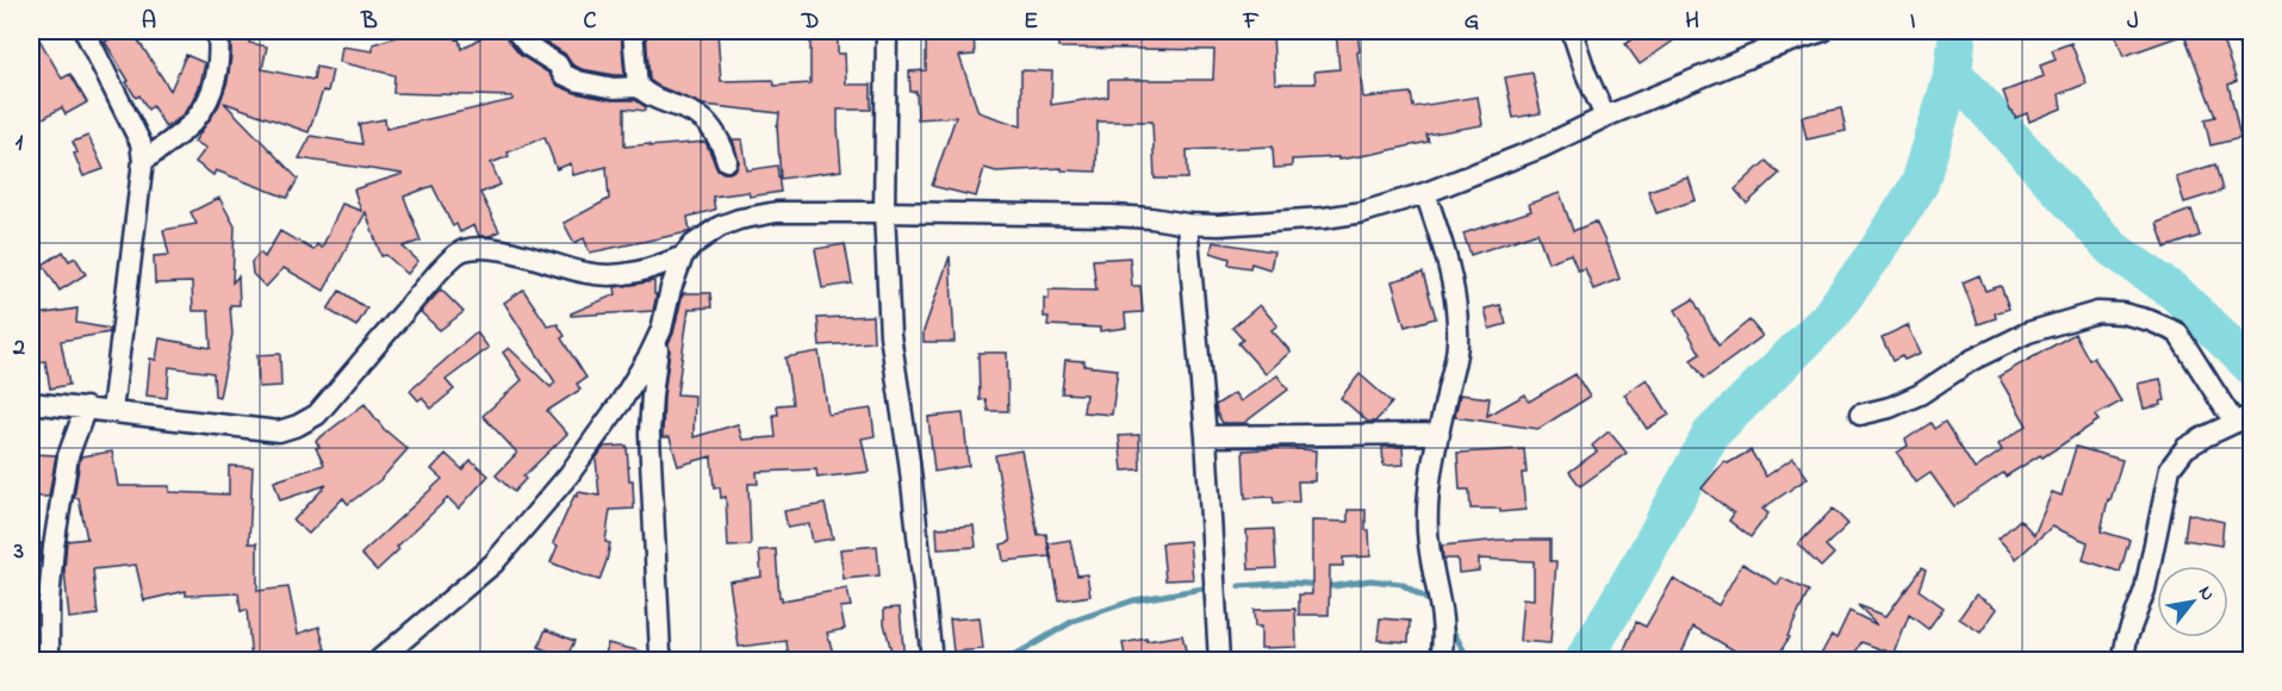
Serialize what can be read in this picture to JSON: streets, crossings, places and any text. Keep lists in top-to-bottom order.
{
  "north": "top right",
  "grid": {
    "columns": [
      "A",
      "B",
      "C",
      "D",
      "E",
      "F",
      "G",
      "H",
      "I",
      "J"
    ],
    "rows": ["1", "2", "3"]
  }
}
